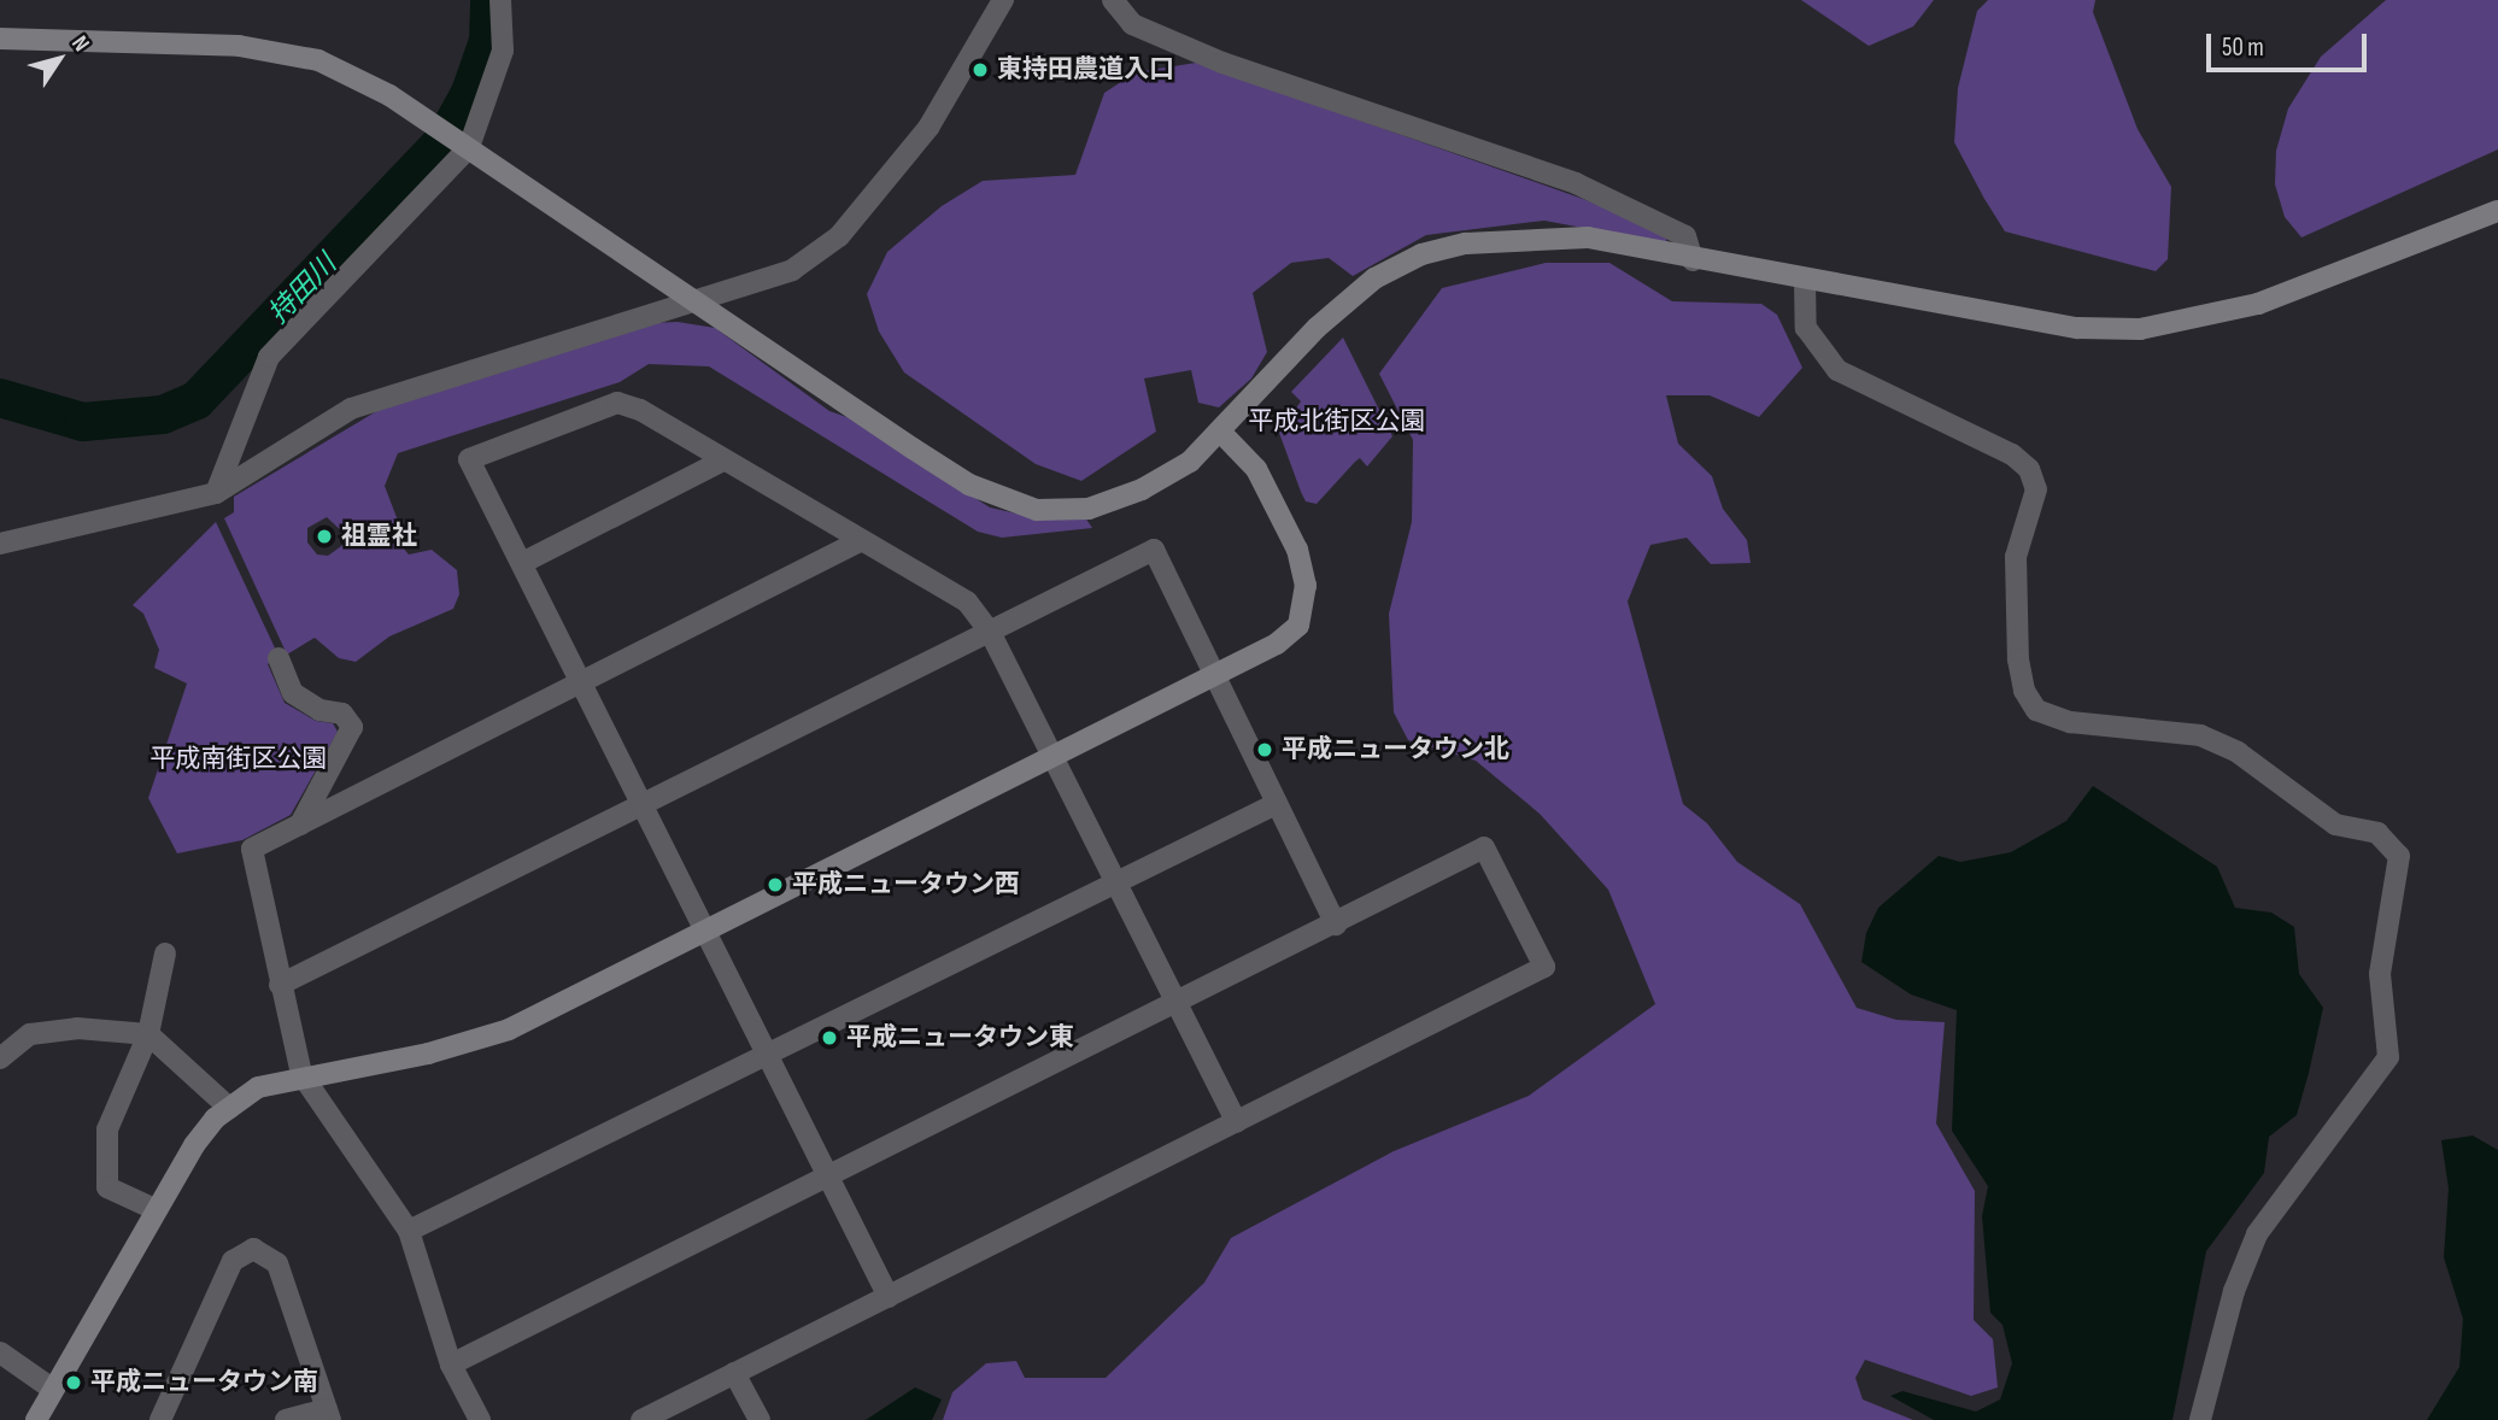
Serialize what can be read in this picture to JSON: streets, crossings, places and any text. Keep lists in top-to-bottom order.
{
  "water": ["持田川"],
  "parks": ["平成北街区公園", "平成南街区公園"],
  "places": [
    "東持田農道入口",
    "祖霊社",
    "平成ニュータウン北",
    "平成ニュータウン西",
    "平成ニュータウン東",
    "平成ニュータウン南"
  ],
  "scale_bar": "50 m",
  "north": "top right"
}
